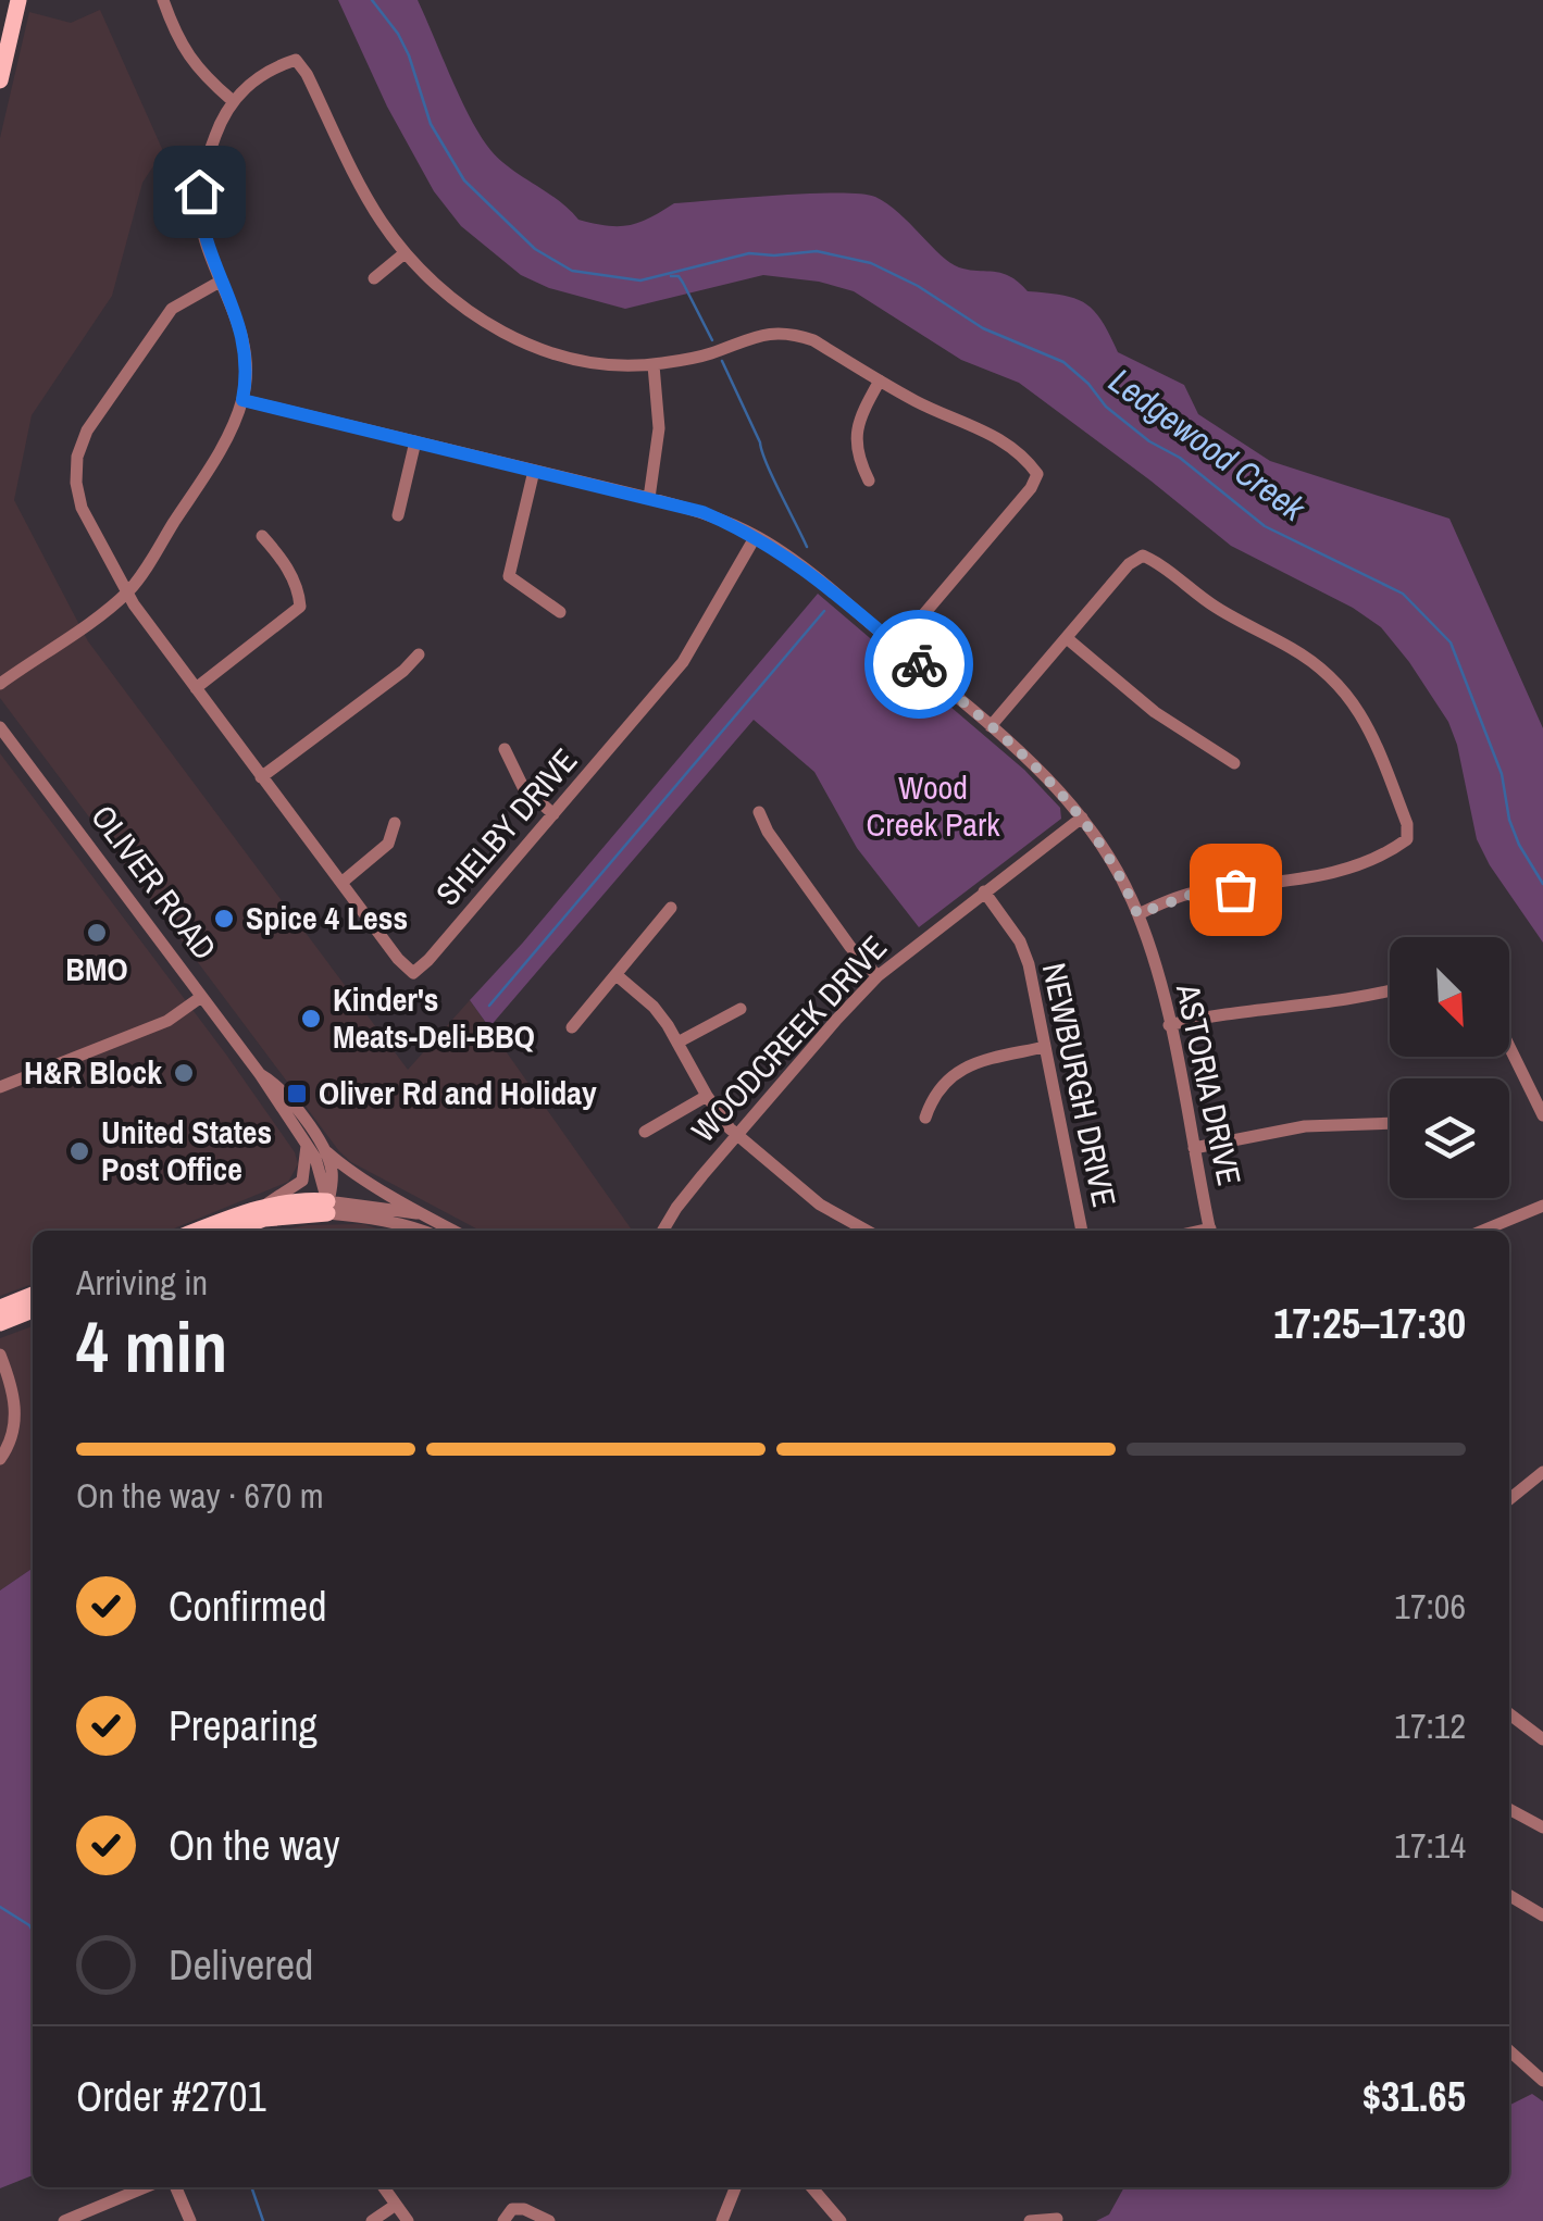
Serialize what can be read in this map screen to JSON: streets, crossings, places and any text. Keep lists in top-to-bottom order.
{
  "streets": {
    "street": [
      "SHELBY DRIVE",
      "OLIVER ROAD",
      "WOODCREEK DRIVE",
      "NEWBURGH DRIVE",
      "ASTORIA DRIVE"
    ]
  },
  "crossings": [
    ["SHELBY DRIVE", "ASTORIA DRIVE"],
    ["WOODCREEK DRIVE", "NEWBURGH DRIVE"],
    ["WOODCREEK DRIVE", "ASTORIA DRIVE"]
  ],
  "water": ["Ledgewood Creek"],
  "parks": ["Wood Creek Park"],
  "places": {
    "other": [
      "Spice 4 Less",
      "BMO",
      "Kinder's Meats-Deli-BBQ",
      "H&R Block",
      "United States Post Office"
    ],
    "transit": ["Oliver Rd and Holiday"]
  },
  "north": "bottom right",
  "page": {
    "heading": ["4 min", "Arriving in", "17:25–17:30"],
    "panel": ["Order #2701", "$31.65"],
    "bar": "On the way · 670 m",
    "list": [
      ["Confirmed", "17:06"],
      ["Preparing", "17:12"],
      ["On the way", "17:14"],
      "Delivered"
    ]
  }
}
